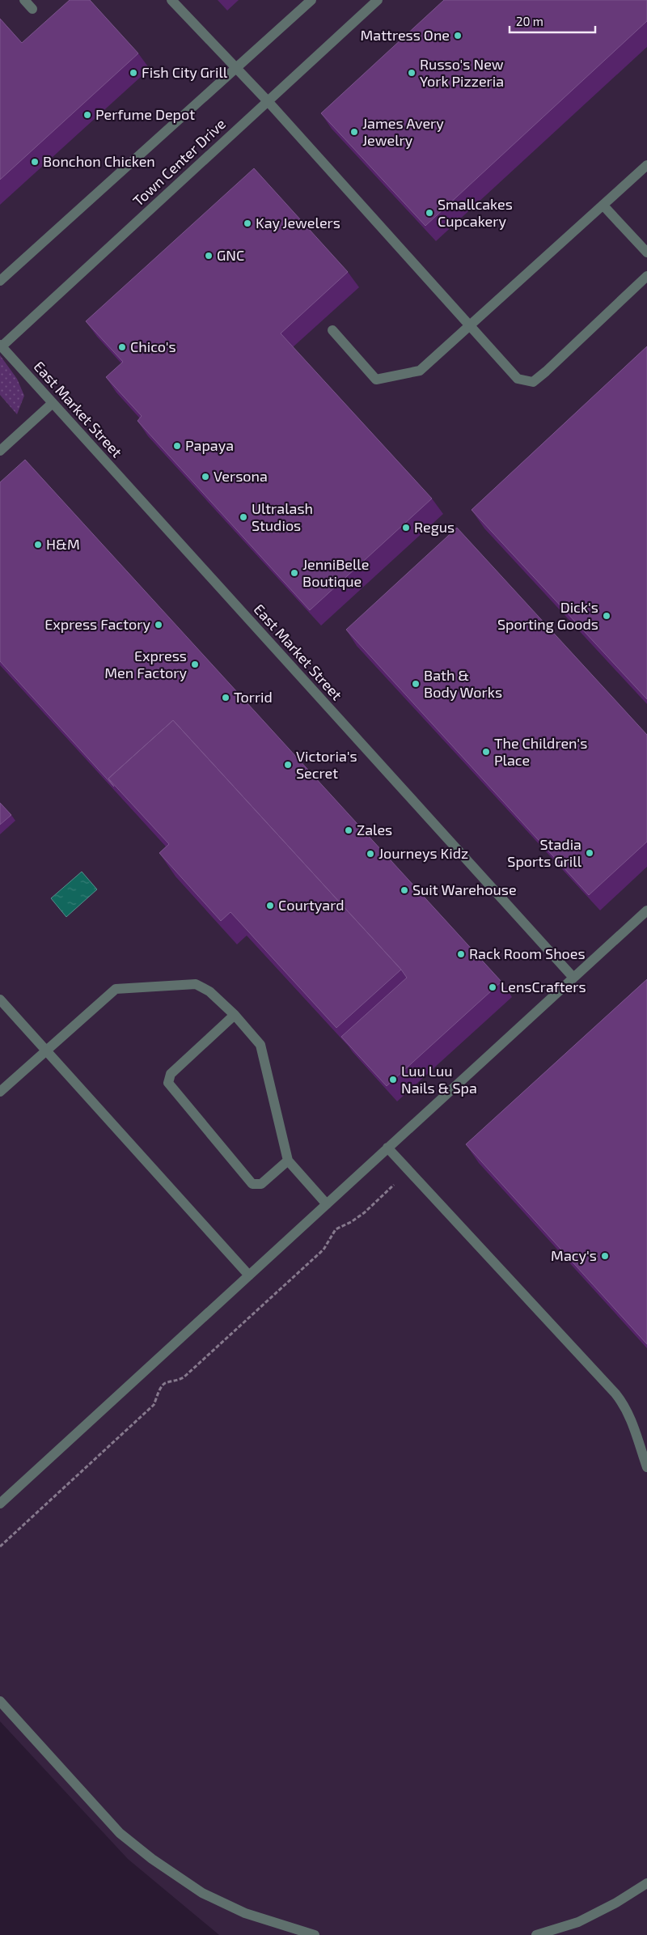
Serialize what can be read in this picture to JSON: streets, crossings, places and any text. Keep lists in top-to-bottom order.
{
  "streets": {
    "street": ["Town Center Drive", "East Market Street"]
  },
  "crossings": [
    ["Town Center Drive", "East Market Street"]
  ],
  "places": [
    "Mattress One",
    "Fish City Grill",
    "Russo's New York Pizzeria",
    "Perfume Depot",
    "James Avery Jewelry",
    "Bonchon Chicken",
    "Smallcakes Cupcakery",
    "Kay Jewelers",
    "GNC",
    "Chico's",
    "Papaya",
    "Versona",
    "Ultralash Studios",
    "Regus",
    "H&M",
    "JenniBelle Boutique",
    "Dick's Sporting Goods",
    "Express Factory",
    "Express Men Factory",
    "Bath & Body Works",
    "Torrid",
    "The Children's Place",
    "Victoria's Secret",
    "Zales",
    "Stadia Sports Grill",
    "Journeys Kidz",
    "Suit Warehouse",
    "Courtyard",
    "Rack Room Shoes",
    "LensCrafters",
    "Luu Luu Nails & Spa",
    "Macy's"
  ],
  "scale_bar": "20 m"
}
